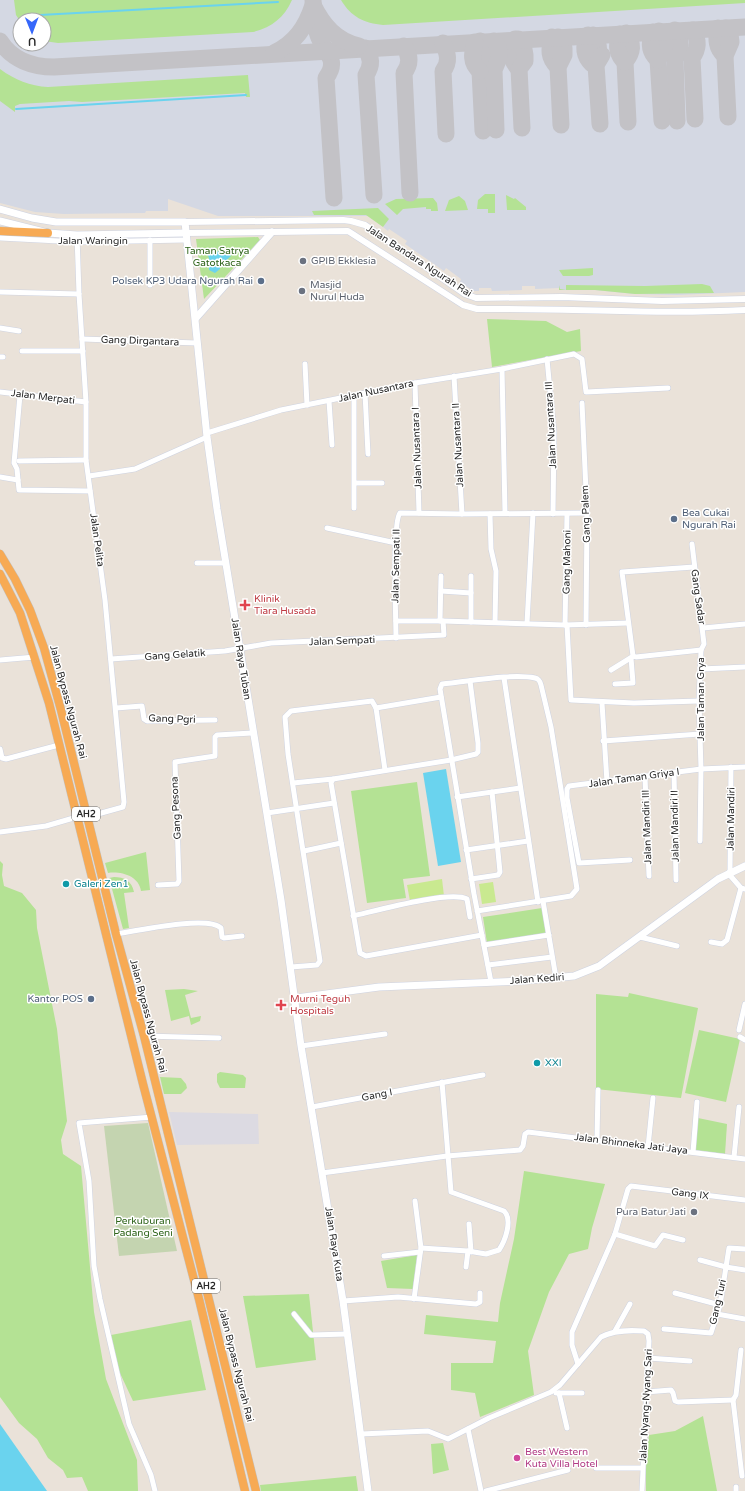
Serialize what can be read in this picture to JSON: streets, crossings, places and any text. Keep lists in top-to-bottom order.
{
  "streets": {
    "highway": ["Jalan Bypass Ngurah Rai", "AH2"],
    "main road": [
      "Jalan Bandara Ngurah Rai",
      "Jalan Raya Tuban",
      "Jalan Kediri",
      "Jalan Raya Kuta"
    ],
    "street": [
      "Jalan Waringin",
      "Gang Dirgantara",
      "Jalan Nusantara",
      "Jalan Merpati",
      "Jalan Nusantara III",
      "Jalan Nusantara II",
      "Jalan Nusantara I",
      "Gang Palem",
      "Jalan Pelita",
      "Gang Mahoni",
      "Jalan Sempati II",
      "Gang Sadar",
      "Jalan Sempati",
      "Gang Gelatik",
      "Jalan Taman Grya",
      "Gang Pgri",
      "Jalan Taman Griya I",
      "Gang Pesona",
      "Jalan Mandiri",
      "Jalan Mandiri II",
      "Jalan Mandiri III",
      "Gang I",
      "Jalan Bhinneka Jati Jaya",
      "Gang IX",
      "Gang Turi",
      "Jalan Nyang-Nyang Sari"
    ]
  },
  "crossings": [
    ["Jalan Waringin", "Jalan Bandara Ngurah Rai"],
    ["Jalan Waringin", "Jalan Pelita"],
    ["Jalan Waringin", "Jalan Raya Tuban"],
    ["Jalan Bandara Ngurah Rai", "Jalan Pelita"],
    ["Jalan Bandara Ngurah Rai", "Jalan Raya Tuban"],
    ["Gang Dirgantara", "Jalan Pelita"],
    ["Gang Dirgantara", "Jalan Raya Tuban"],
    ["Jalan Nusantara", "Jalan Nusantara III"],
    ["Jalan Nusantara", "Jalan Nusantara II"],
    ["Jalan Nusantara", "Jalan Nusantara I"],
    ["Jalan Nusantara", "Jalan Pelita"],
    ["Jalan Nusantara", "Jalan Raya Tuban"],
    ["Jalan Merpati", "Jalan Pelita"],
    ["Jalan Nusantara I", "Jalan Sempati II"],
    ["Jalan Pelita", "Gang Gelatik"],
    ["Jalan Pelita", "Jalan Bypass Ngurah Rai"],
    ["Jalan Pelita", "Gang Pgri"],
    ["Jalan Sempati II", "Jalan Sempati"],
    ["Gang Sadar", "Jalan Taman Grya"],
    ["Jalan Sempati", "Gang Gelatik"],
    ["Jalan Sempati", "Jalan Raya Tuban"],
    ["Gang Gelatik", "Jalan Raya Tuban"],
    ["Jalan Raya Tuban", "Gang Pesona"],
    ["Jalan Raya Tuban", "Jalan Kediri"],
    ["Jalan Raya Tuban", "Jalan Raya Kuta"],
    ["Jalan Taman Grya", "Jalan Taman Griya I"],
    ["Jalan Taman Griya I", "Jalan Mandiri"],
    ["Jalan Taman Griya I", "Jalan Mandiri II"],
    ["Jalan Taman Griya I", "Jalan Mandiri III"],
    ["Jalan Mandiri", "Jalan Kediri"],
    ["Jalan Kediri", "Jalan Raya Kuta"],
    ["Gang I", "Jalan Raya Kuta"]
  ],
  "parks": ["Taman Satrya Gatotkaca", "Perkuburan Padang Seni"],
  "places": {
    "other": [
      "GPIB Ekklesia",
      "Polsek KP3 Udara Ngurah Rai",
      "Masjid Nurul Huda",
      "Bea Cukai Ngurah Rai",
      "Galeri Zen1",
      "Kantor POS",
      "XXI",
      "Pura Batur Jati",
      "Best Western Kuta Villa Hotel"
    ],
    "health": ["Klinik Tiara Husada", "Murni Teguh Hospitals"]
  },
  "north": "bottom"
}
